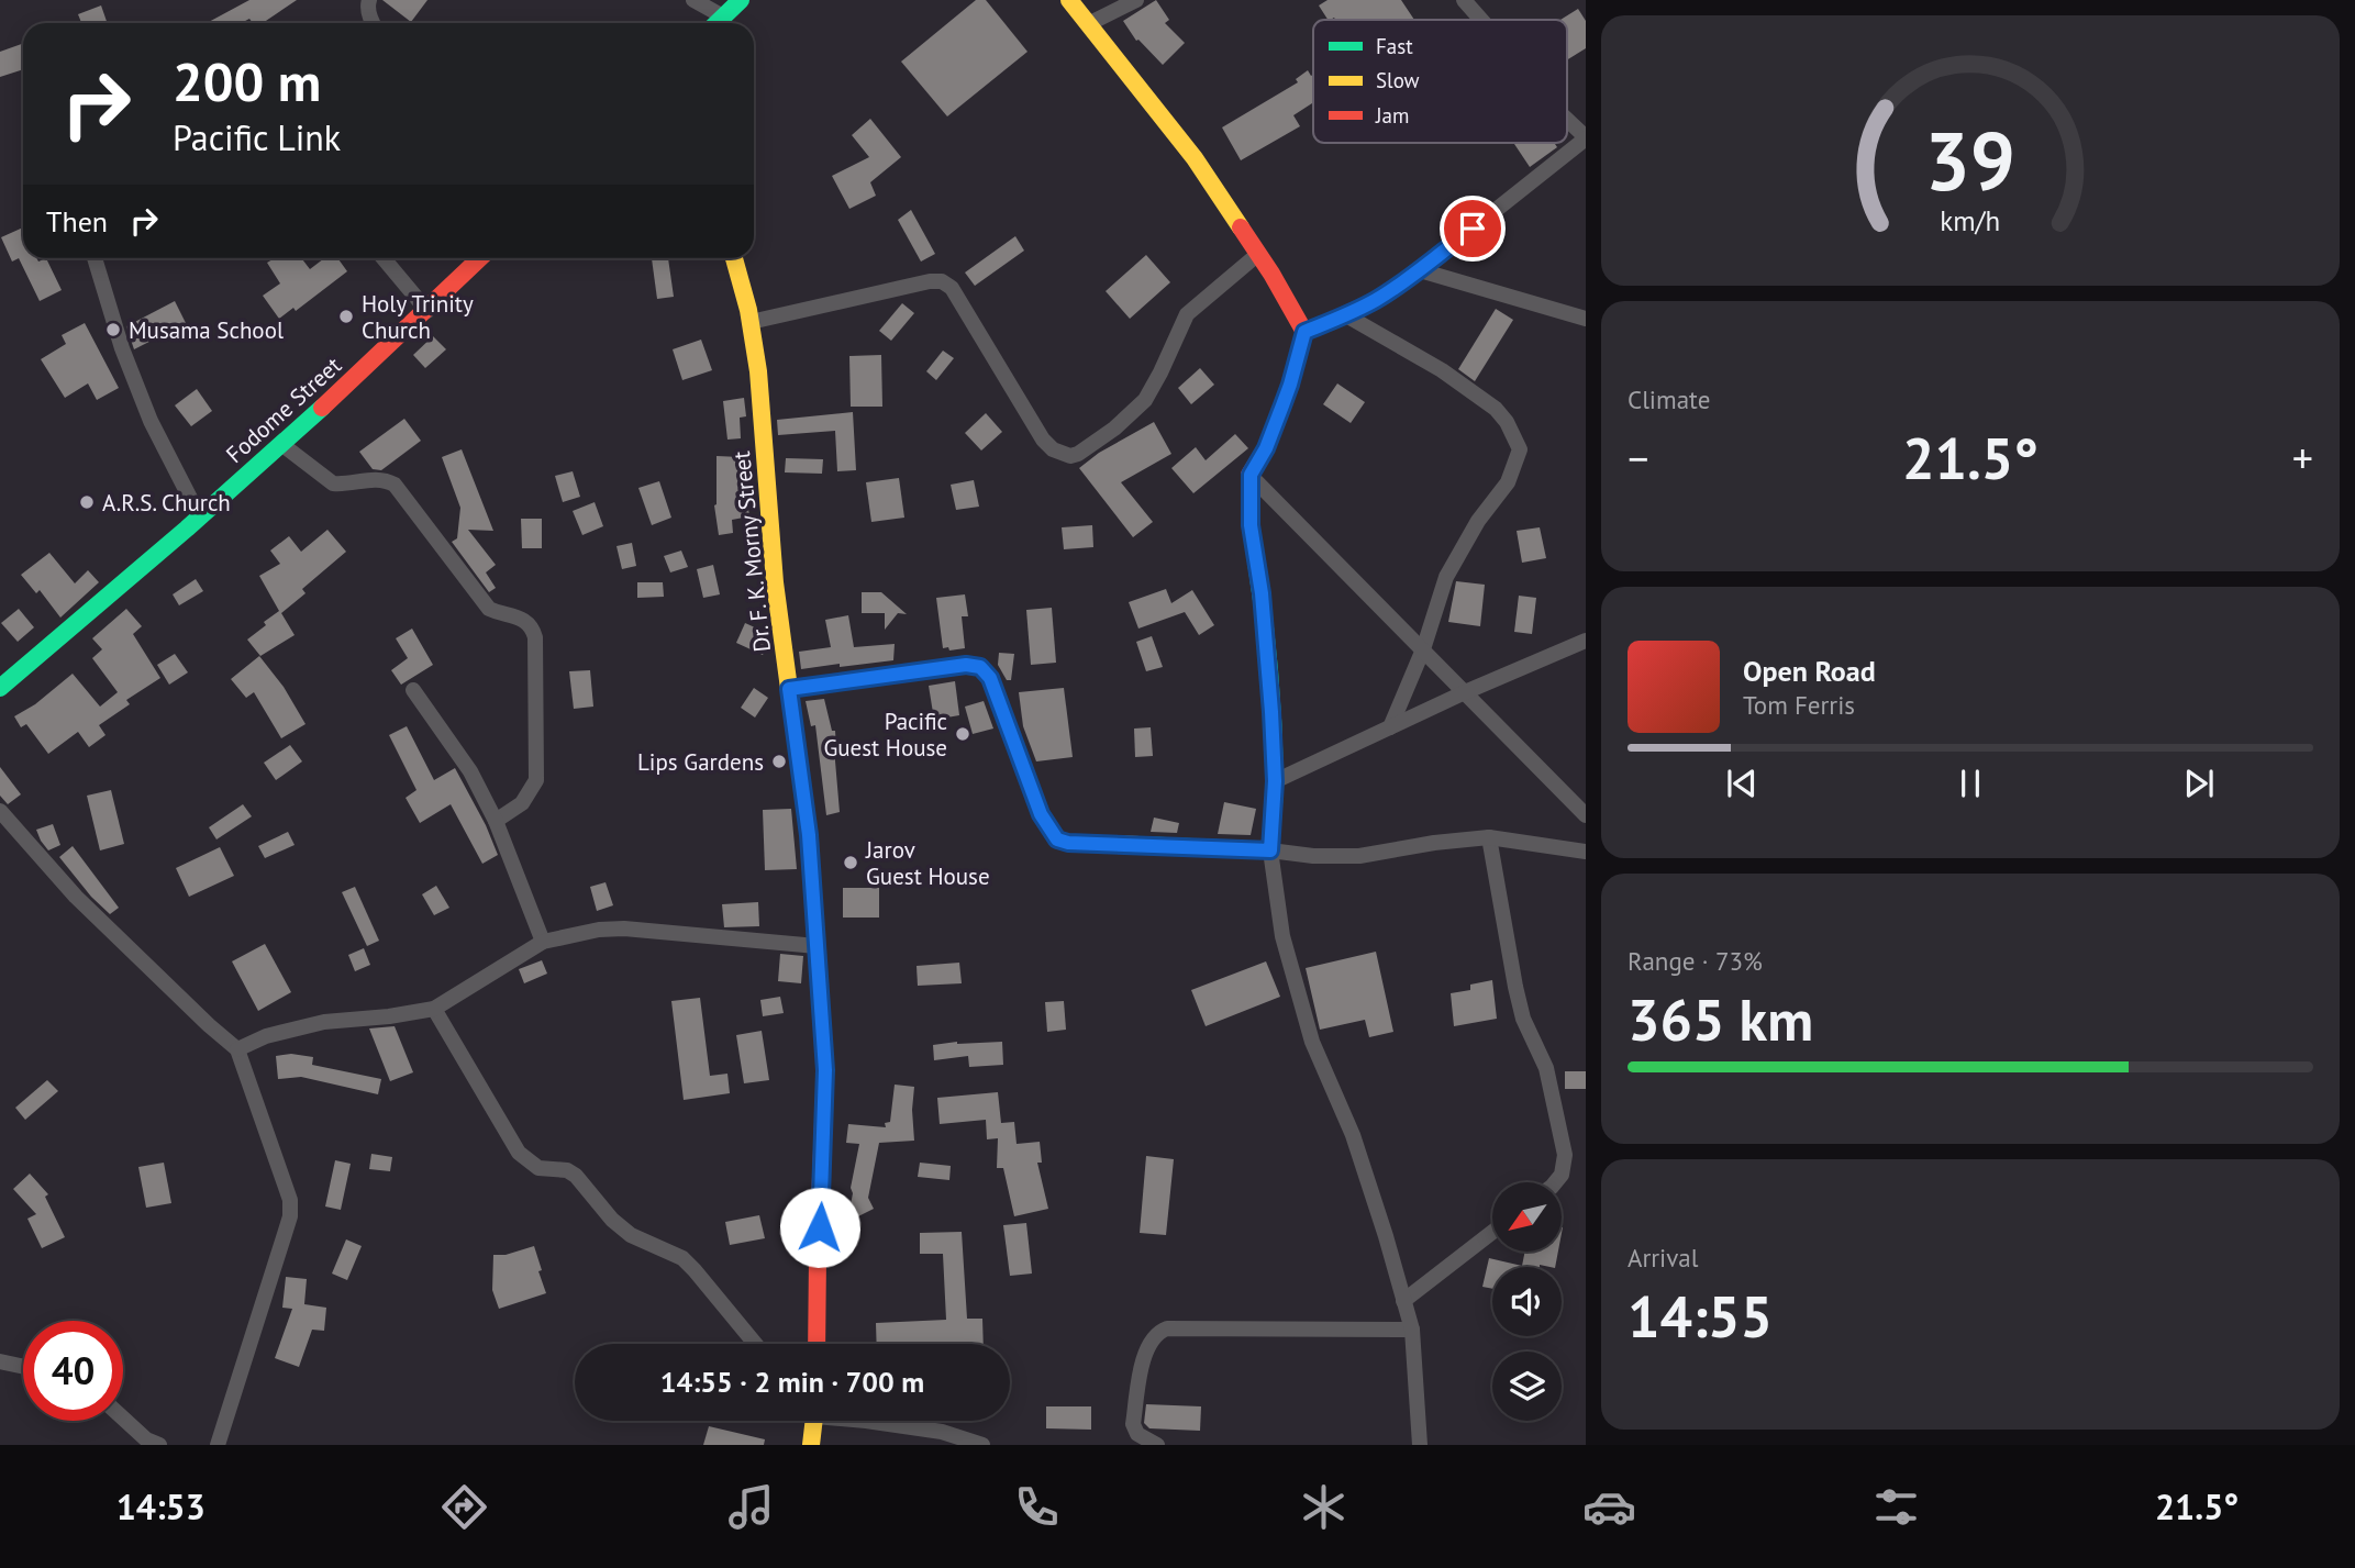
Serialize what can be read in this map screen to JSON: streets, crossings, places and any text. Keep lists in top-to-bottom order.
{
  "streets": {
    "street": ["Fodome Street", "Dr. F. K. Morny Street"]
  },
  "places": [
    "Holy Trinity Church",
    "Musama School",
    "A.R.S. Church",
    "Pacific Guest House",
    "Lips Gardens",
    "Jarov Guest House"
  ],
  "legend": ["Fast", "Slow", "Jam"],
  "north": "bottom left",
  "page": {
    "turn": ["200 m", "Pacific Link"],
    "then": "Then",
    "tile": [
      "Climate",
      ["Range · 73%", "365 km"],
      ["Arrival", "14:55"]
    ],
    "heat": ["−", "21.5°", "+"],
    "song": ["Open Road", "Tom Ferris"],
    "limit": "40",
    "trip": "14:55 · 2 min · 700 m",
    "tabs": ["14:53", "21.5°"],
    "gauge": ["39", "km/h"]
  }
}
